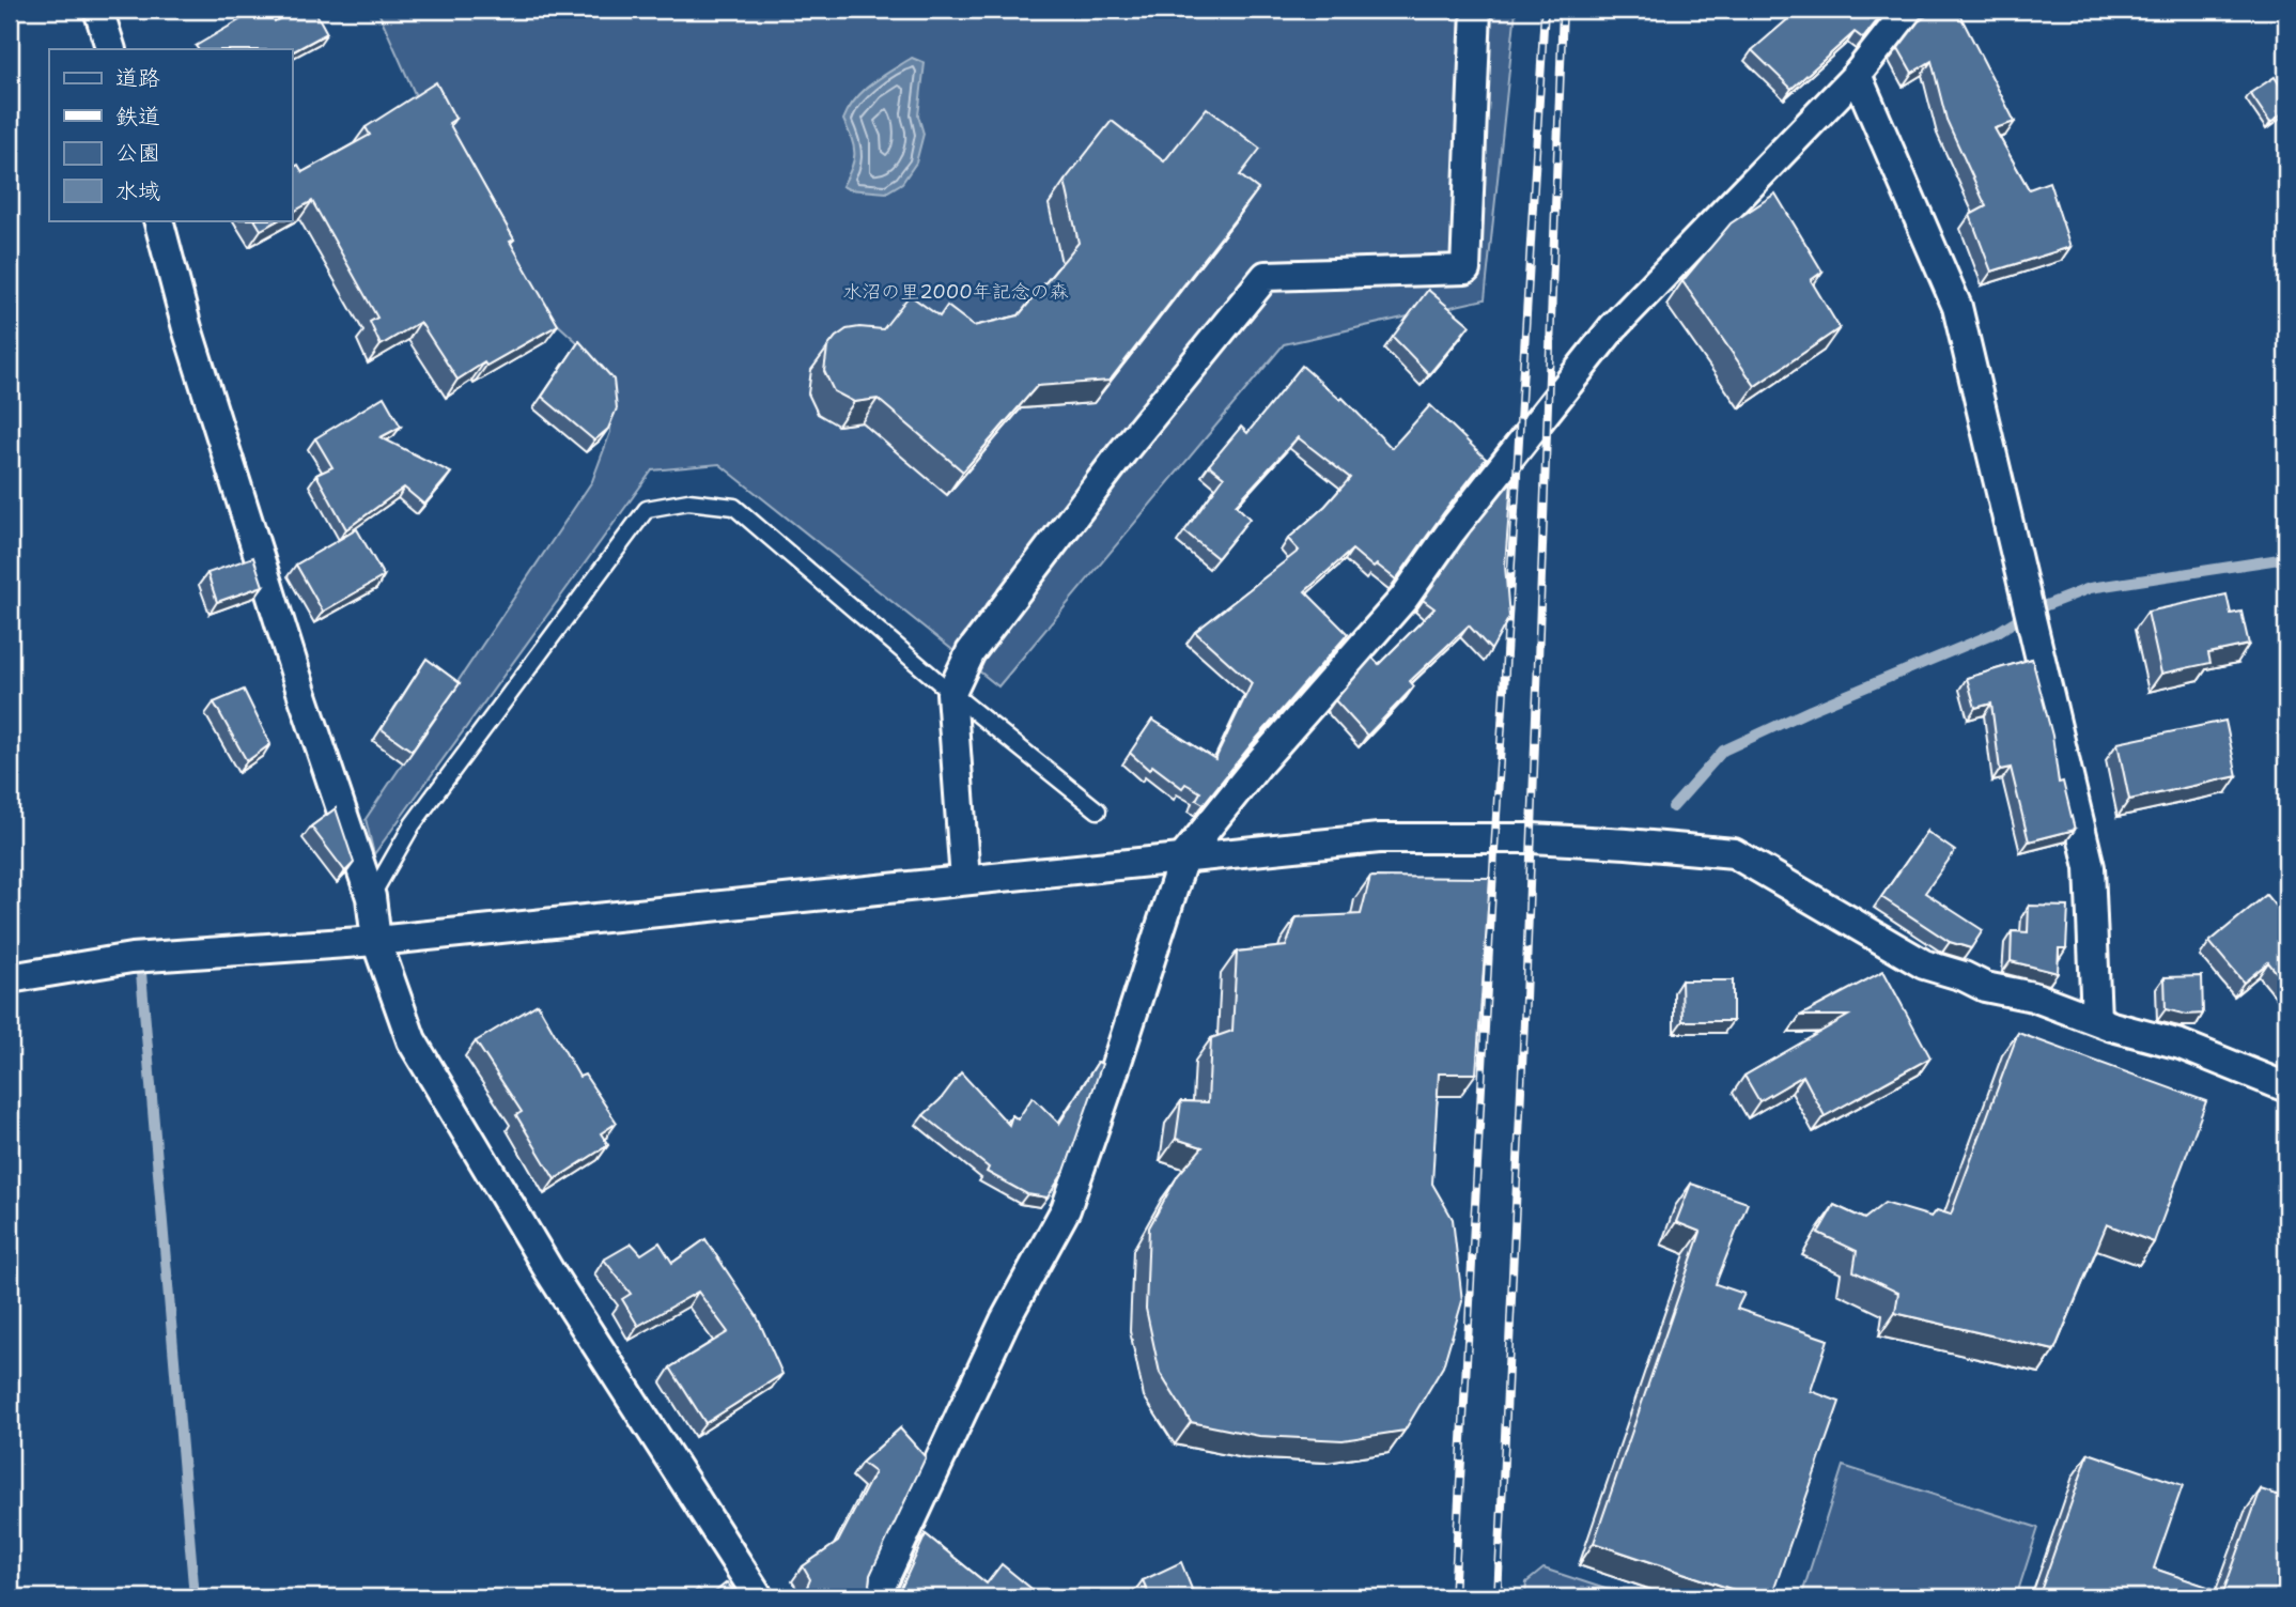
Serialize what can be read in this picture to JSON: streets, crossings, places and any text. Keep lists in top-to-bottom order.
{
  "parks": ["水沼の里2000年記念の森"],
  "legend": [
    "道路",
    "鉄道",
    "公園",
    "水域"
  ]
}
